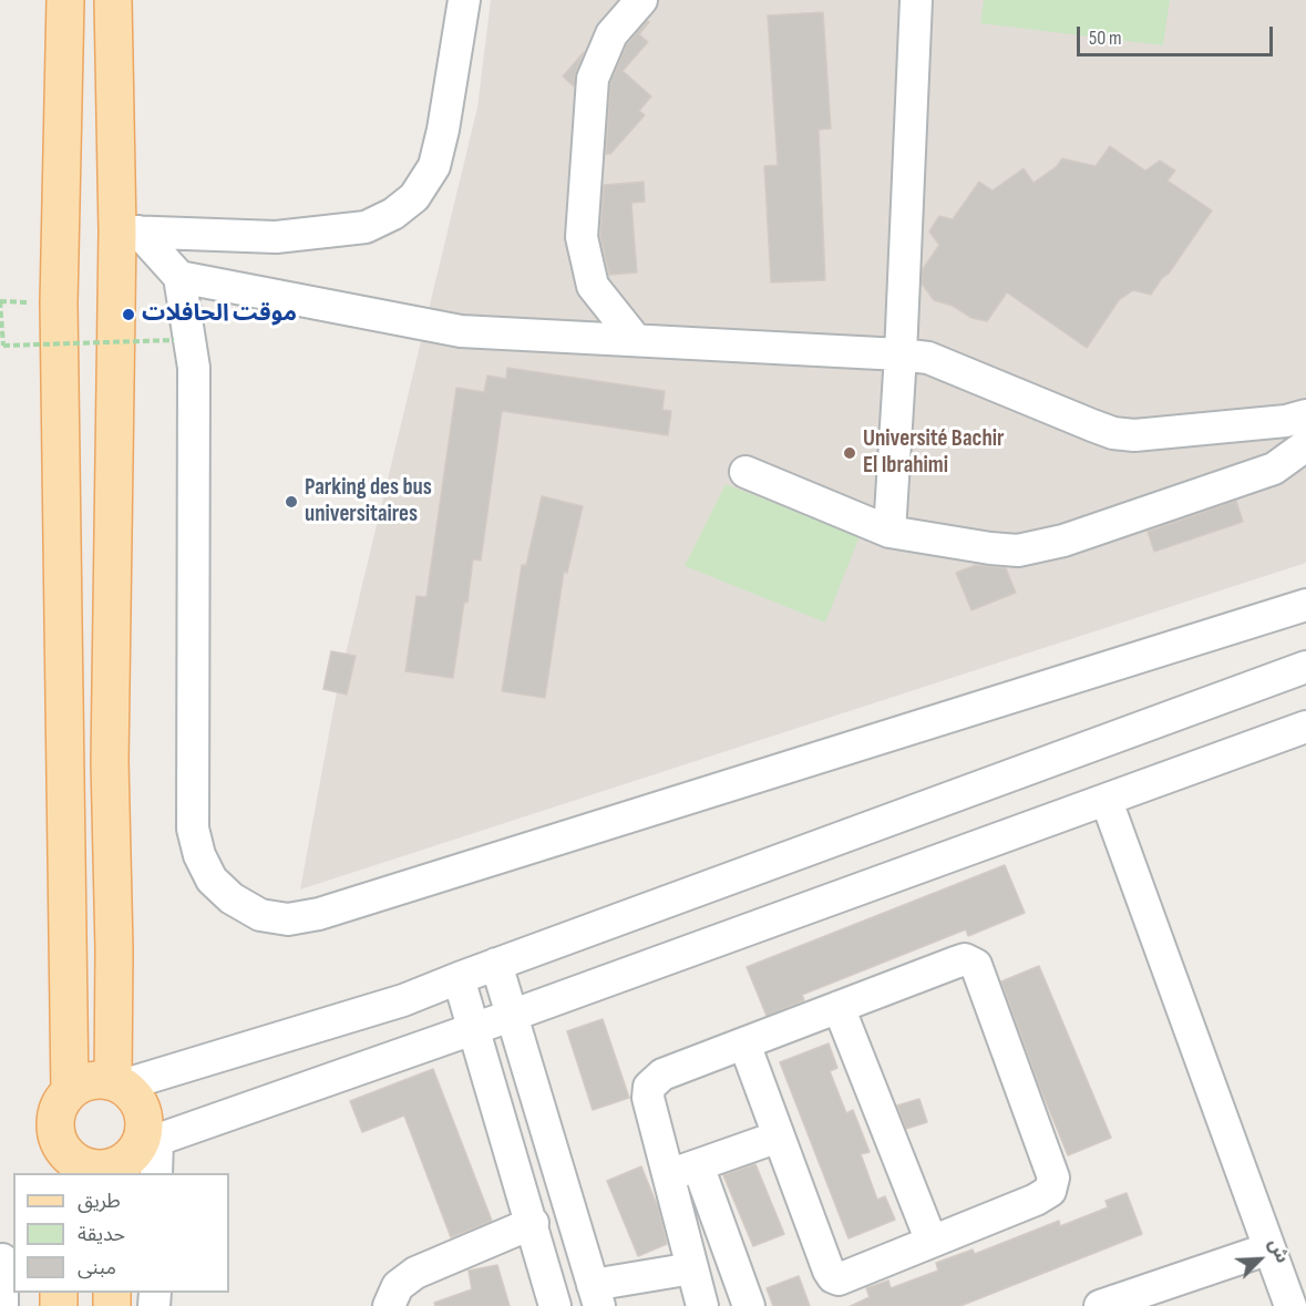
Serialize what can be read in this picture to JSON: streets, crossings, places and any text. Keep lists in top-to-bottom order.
{
  "places": ["موقت الحافلات", "Université Bachir El Ibrahimi", "Parking des bus universitaires"],
  "legend": ["طريق", "حديقة", "مبنى"],
  "scale_bar": "50 m",
  "north": "top right"
}
